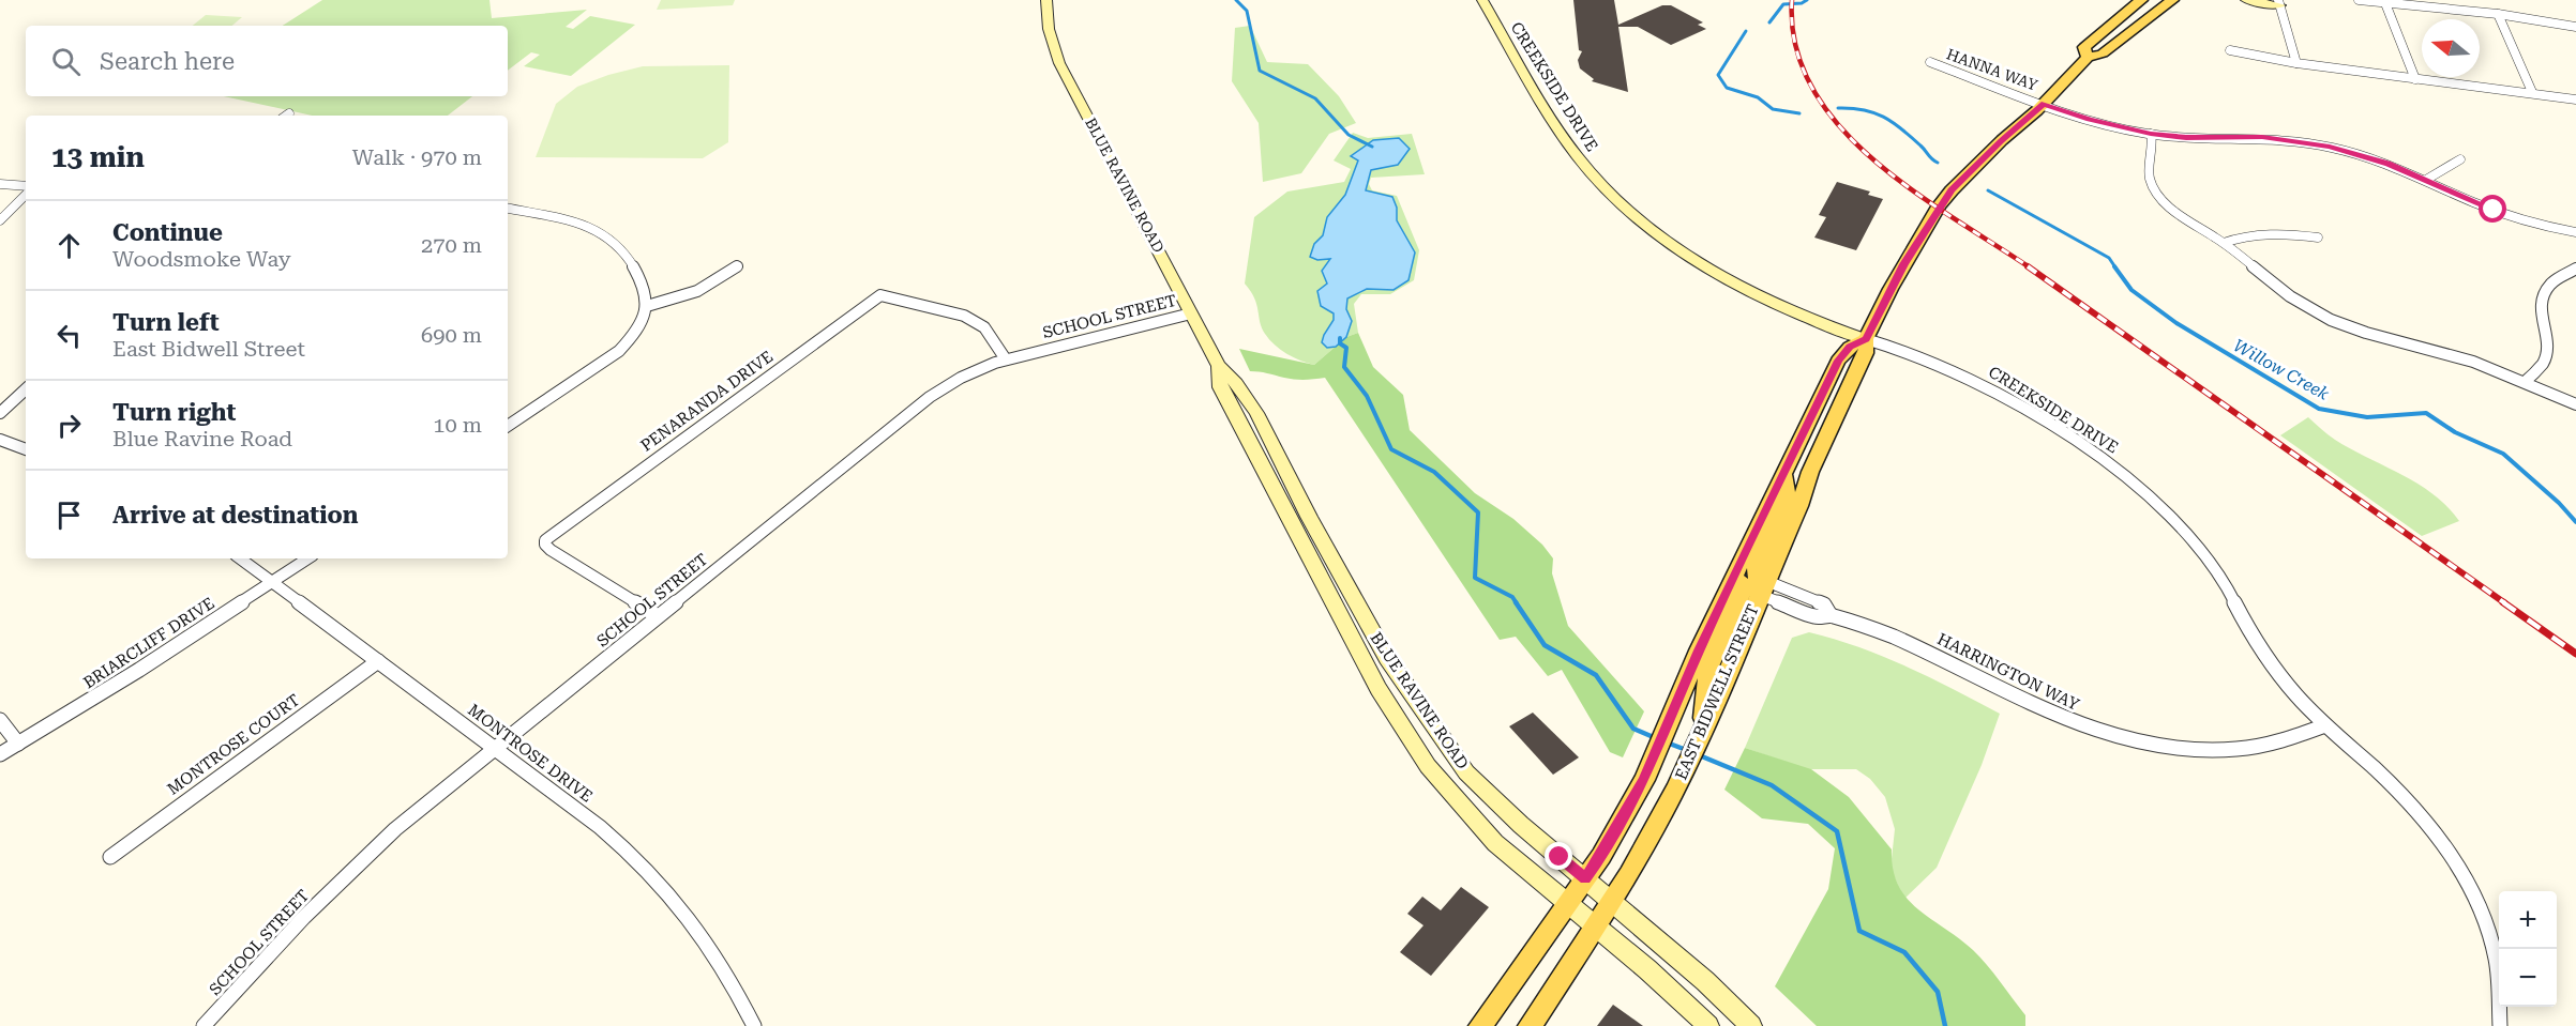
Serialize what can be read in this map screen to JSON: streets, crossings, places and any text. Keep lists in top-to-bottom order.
{
  "streets": {
    "main road": ["CREEKSIDE DRIVE", "BLUE RAVINE ROAD", "EAST BIDWELL STREET"],
    "street": [
      "HANNA WAY",
      "SCHOOL STREET",
      "PENARANDA DRIVE",
      "BRIARCLIFF DRIVE",
      "HARRINGTON WAY",
      "MONTROSE COURT",
      "MONTROSE DRIVE"
    ]
  },
  "crossings": [
    ["HANNA WAY", "EAST BIDWELL STREET"],
    ["CREEKSIDE DRIVE", "HARRINGTON WAY"],
    ["CREEKSIDE DRIVE", "EAST BIDWELL STREET"],
    ["BLUE RAVINE ROAD", "SCHOOL STREET"],
    ["BLUE RAVINE ROAD", "EAST BIDWELL STREET"],
    ["SCHOOL STREET", "PENARANDA DRIVE"],
    ["SCHOOL STREET", "MONTROSE DRIVE"],
    ["BRIARCLIFF DRIVE", "MONTROSE DRIVE"],
    ["HARRINGTON WAY", "EAST BIDWELL STREET"],
    ["MONTROSE COURT", "MONTROSE DRIVE"]
  ],
  "water": ["Willow Creek"],
  "north": "left",
  "page": {
    "search": "Search here",
    "heading": ["13 min", "Walk · 970 m"],
    "list": [
      ["Continue", "Woodsmoke Way", "270 m"],
      ["Turn left", "East Bidwell Street", "690 m"],
      ["Turn right", "Blue Ravine Road", "10 m"],
      "Arrive at destination"
    ],
    "map_buttons": ["+", "−"]
  }
}
